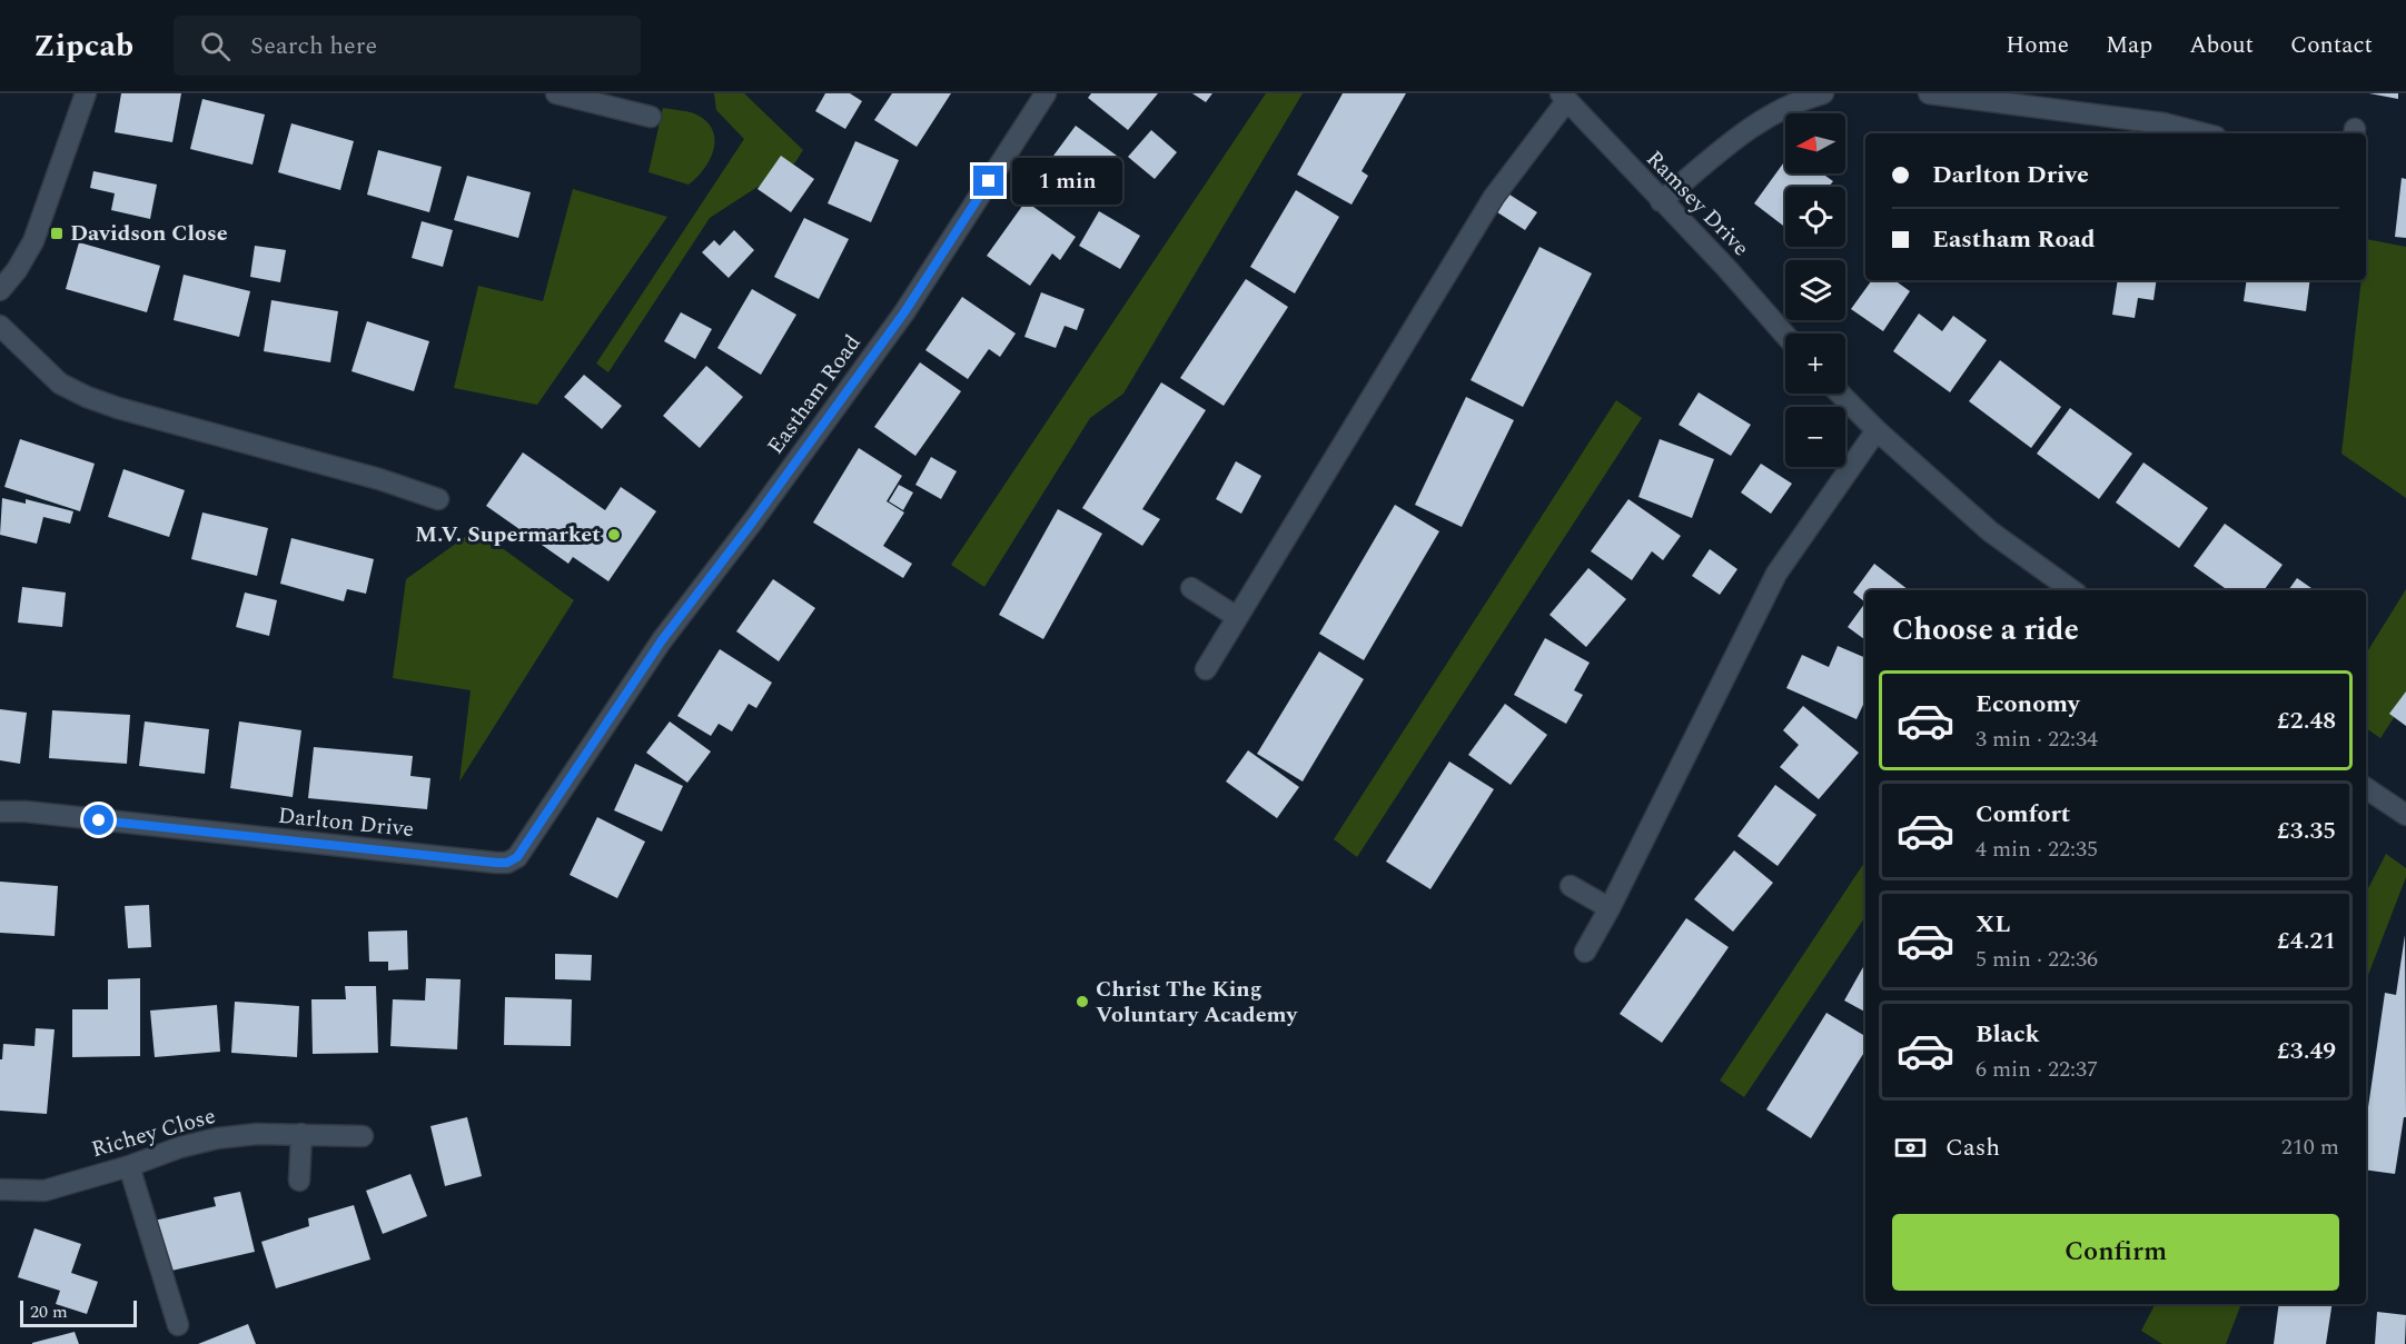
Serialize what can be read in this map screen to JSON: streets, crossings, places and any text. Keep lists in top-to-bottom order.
{
  "streets": {
    "street": [
      "Ramsey Drive",
      "Eastham Road",
      "Darlton Drive",
      "Richey Close"
    ]
  },
  "crossings": [
    ["Eastham Road", "Darlton Drive"]
  ],
  "places": {
    "transit": ["Davidson Close"],
    "other": ["M.V. Supermarket", "Christ The King Voluntary Academy"]
  },
  "scale_bar": "20 m",
  "north": "left",
  "page": {
    "header": "Zipcab",
    "search": "Search here",
    "nav": [
      "Home",
      "Map",
      "About",
      "Contact"
    ],
    "map_buttons": ["+", "−"],
    "banner": ["Darlton Drive", "Eastham Road"],
    "bubble": "1 min",
    "heading": "Choose a ride",
    "list": [
      {
        "name": "Economy",
        "note": "3 min · 22:34",
        "value": "£2.48"
      },
      {
        "name": "Comfort",
        "note": "4 min · 22:35",
        "value": "£3.35"
      },
      {
        "name": "XL",
        "note": "5 min · 22:36",
        "value": "£4.21"
      },
      {
        "name": "Black",
        "note": "6 min · 22:37",
        "value": "£3.49"
      }
    ],
    "pay": ["Cash", "210 m"],
    "buttons": "Confirm",
    "scale": "20 m"
  }
}
